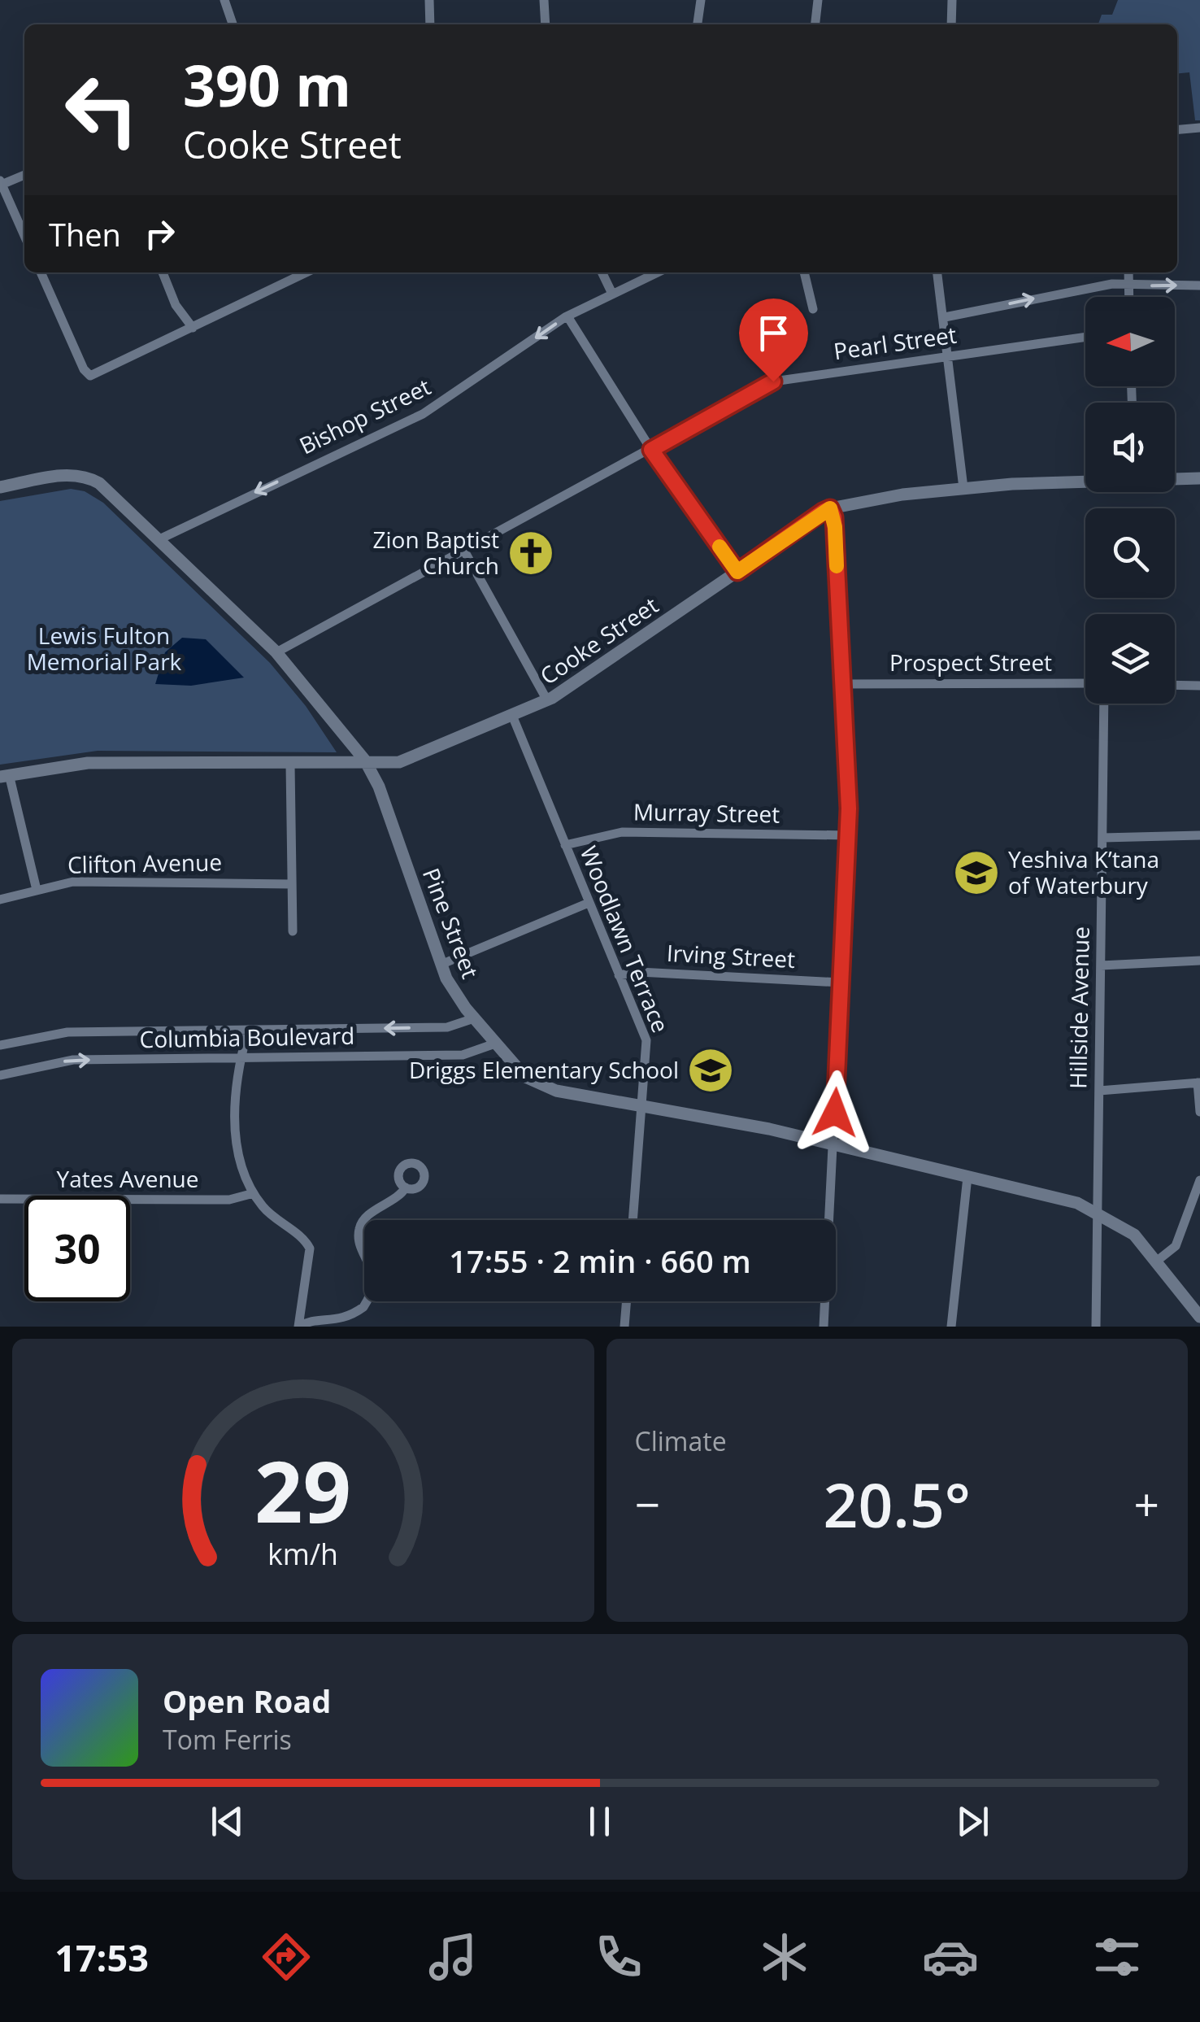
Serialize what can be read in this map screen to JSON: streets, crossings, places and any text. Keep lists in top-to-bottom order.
{
  "streets": {
    "street": [
      "Pearl Street",
      "Bishop Street",
      "Cooke Street",
      "Prospect Street",
      "Murray Street",
      "Clifton Avenue",
      "Pine Street",
      "Woodlawn Terrace",
      "Irving Street",
      "Hillside Avenue",
      "Columbia Boulevard",
      "Yates Avenue"
    ]
  },
  "crossings": [
    ["Pearl Street", "Pine Street"],
    ["Bishop Street", "Pine Street"],
    ["Cooke Street", "Pine Street"],
    ["Cooke Street", "Woodlawn Terrace"],
    ["Murray Street", "Woodlawn Terrace"],
    ["Pine Street", "Woodlawn Terrace"],
    ["Pine Street", "Hillside Avenue"],
    ["Pine Street", "Columbia Boulevard"],
    ["Woodlawn Terrace", "Irving Street"]
  ],
  "one_way": ["Bishop Street"],
  "parks": ["Lewis Fulton Memorial Park"],
  "places": {
    "church": ["Zion Baptist Church"],
    "school or university": ["Yeshiva K’tana of Waterbury", "Driggs Elementary School"]
  },
  "north": "left",
  "page": {
    "turn": ["390 m", "Cooke Street"],
    "then": "Then",
    "limit": "30",
    "trip": "17:55 · 2 min · 660 m",
    "tile": "Climate",
    "heat": ["−", "20.5°", "+"],
    "song": ["Open Road", "Tom Ferris"],
    "tabs": "17:53",
    "gauge": ["29", "km/h"]
  }
}
